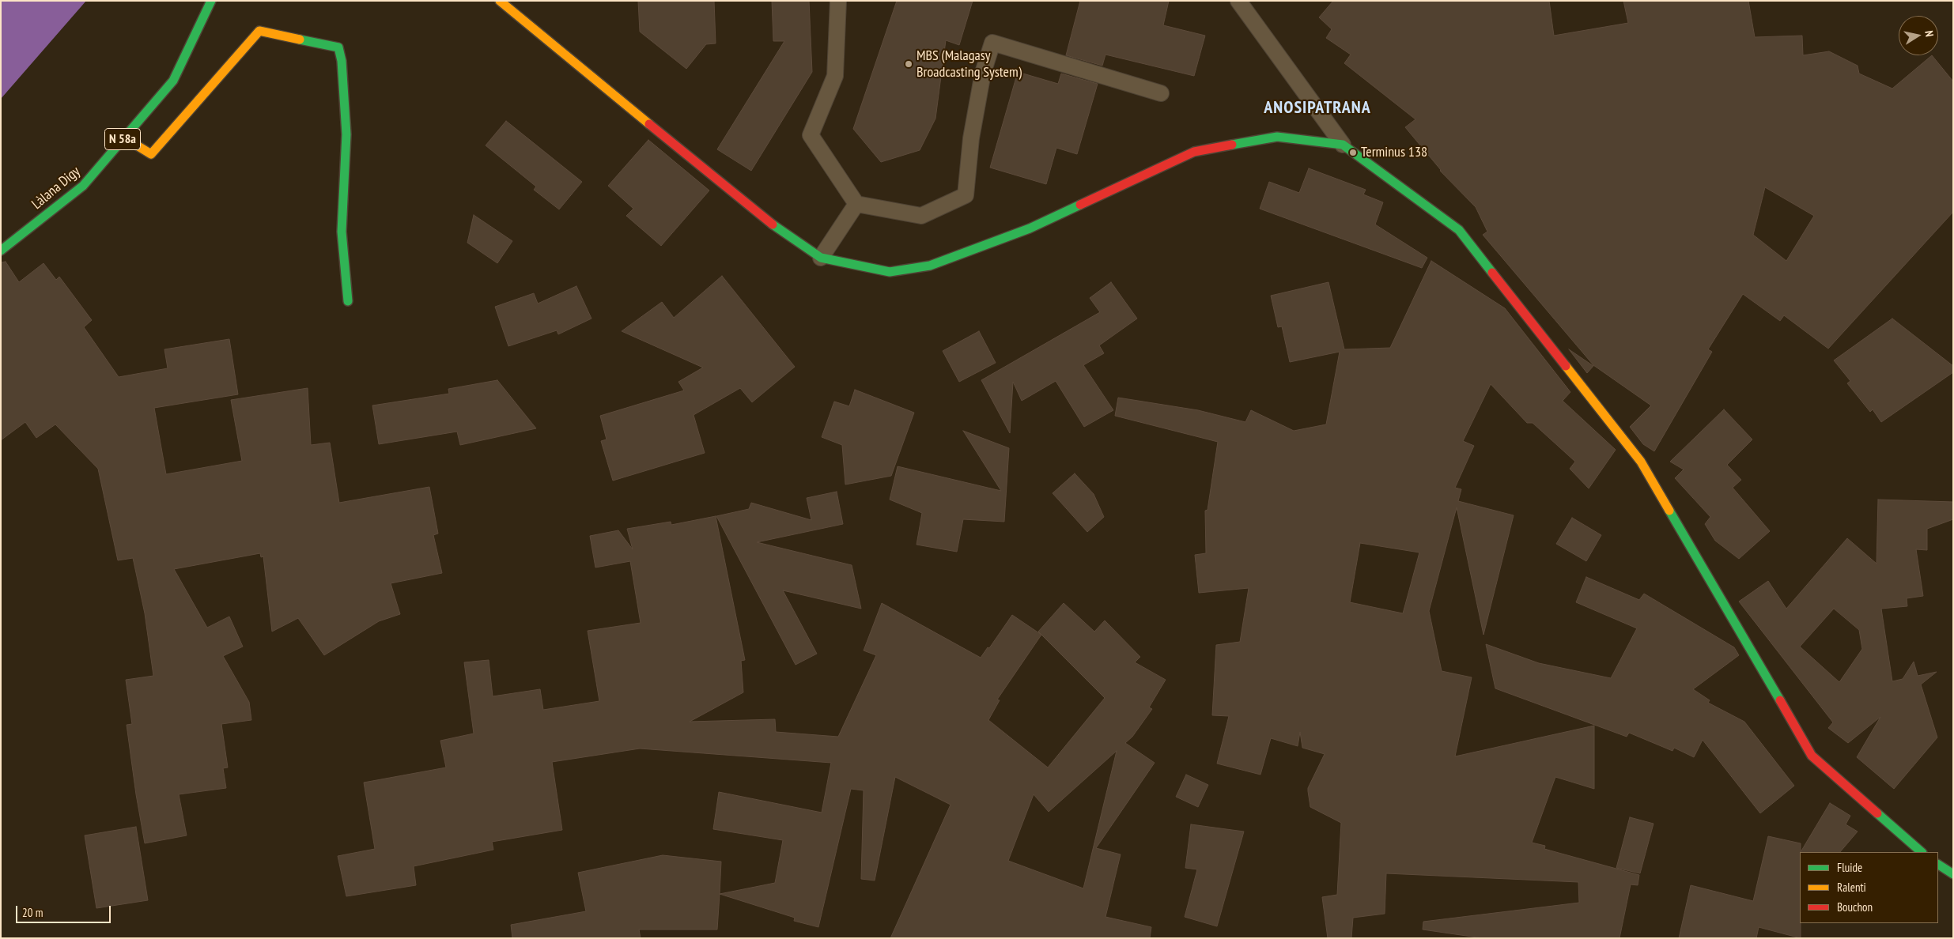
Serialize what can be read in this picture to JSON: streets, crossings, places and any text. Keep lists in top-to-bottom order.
{
  "streets": {
    "street": ["N 58a", "Làlana Digy"]
  },
  "districts": ["ANOSIPATRANA"],
  "places": ["MBS (Malagasy Broadcasting System)", "Terminus 138"],
  "legend": ["Fluide", "Ralenti", "Bouchon"],
  "scale_bar": "20 m",
  "north": "right"
}
